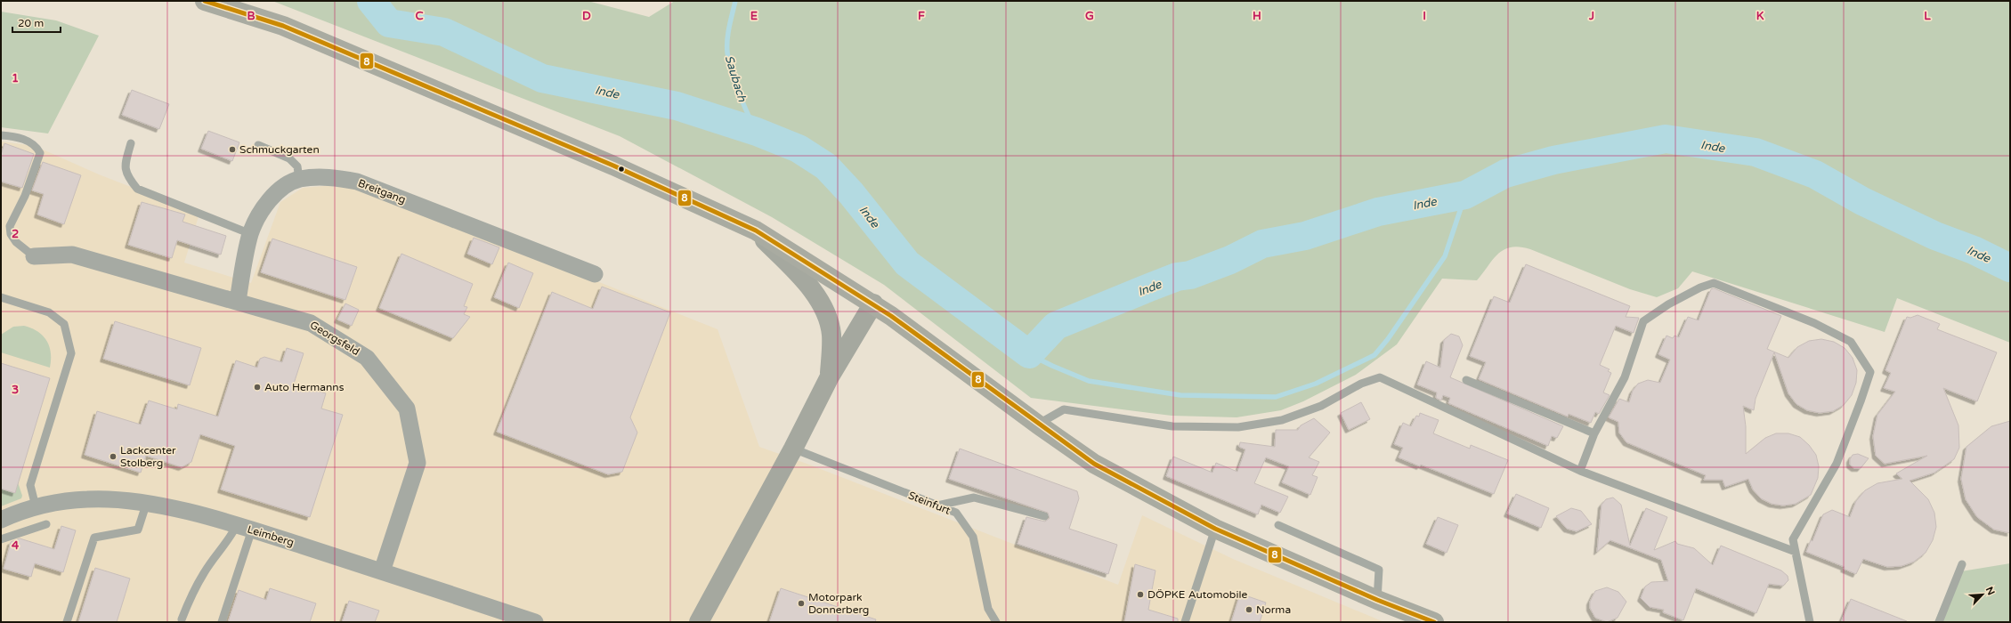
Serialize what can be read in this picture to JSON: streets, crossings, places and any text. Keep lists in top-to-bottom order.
{
  "streets": {
    "street": ["Breitgang", "Georgsfeld", "Leimberg"],
    "lane": ["Steinfurt"]
  },
  "crossings": [
    ["Breitgang", "Georgsfeld"],
    ["Georgsfeld", "Leimberg"]
  ],
  "water": ["Saubach", "Inde"],
  "places": [
    "Schmuckgarten",
    "Auto Hermanns",
    "Lackcenter Stolberg",
    "DÖPKE Automobile",
    "Motorpark Donnerberg",
    "Norma"
  ],
  "lines": ["transit line 8"],
  "scale_bar": "20 m",
  "north": "top right",
  "grid": {
    "columns": [
      "B",
      "C",
      "D",
      "E",
      "F",
      "G",
      "H",
      "I",
      "J",
      "K",
      "L"
    ],
    "rows": [
      "1",
      "2",
      "3",
      "4"
    ]
  }
}
